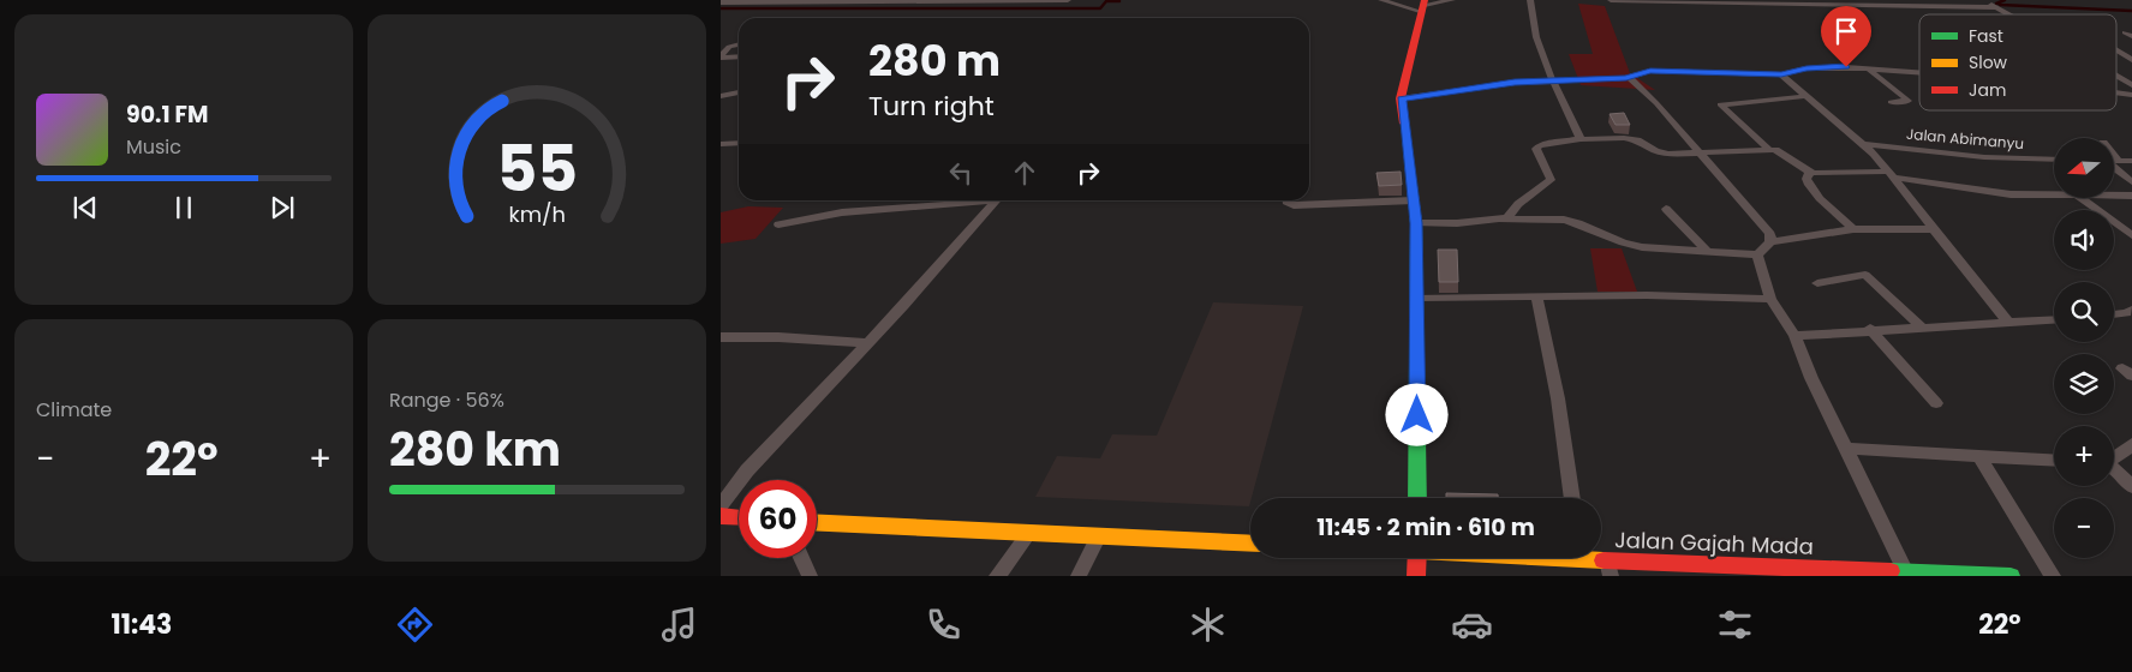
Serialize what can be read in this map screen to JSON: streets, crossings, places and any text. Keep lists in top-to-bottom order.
{
  "streets": {
    "main road": ["Jalan Gajah Mada"],
    "street": ["Jalan Abimanyu"]
  },
  "legend": ["Fast", "Slow", "Jam"],
  "north": "left",
  "page": {
    "turn": ["280 m", "Turn right"],
    "song": ["90.1 FM", "Music"],
    "map_buttons": ["+", "−"],
    "tile": [
      "Climate",
      ["Range · 56%", "280 km"]
    ],
    "heat": ["−", "22°", "+"],
    "limit": "60",
    "trip": "11:45 · 2 min · 610 m",
    "tabs": ["11:43", "22°"],
    "gauge": ["55", "km/h"]
  }
}
